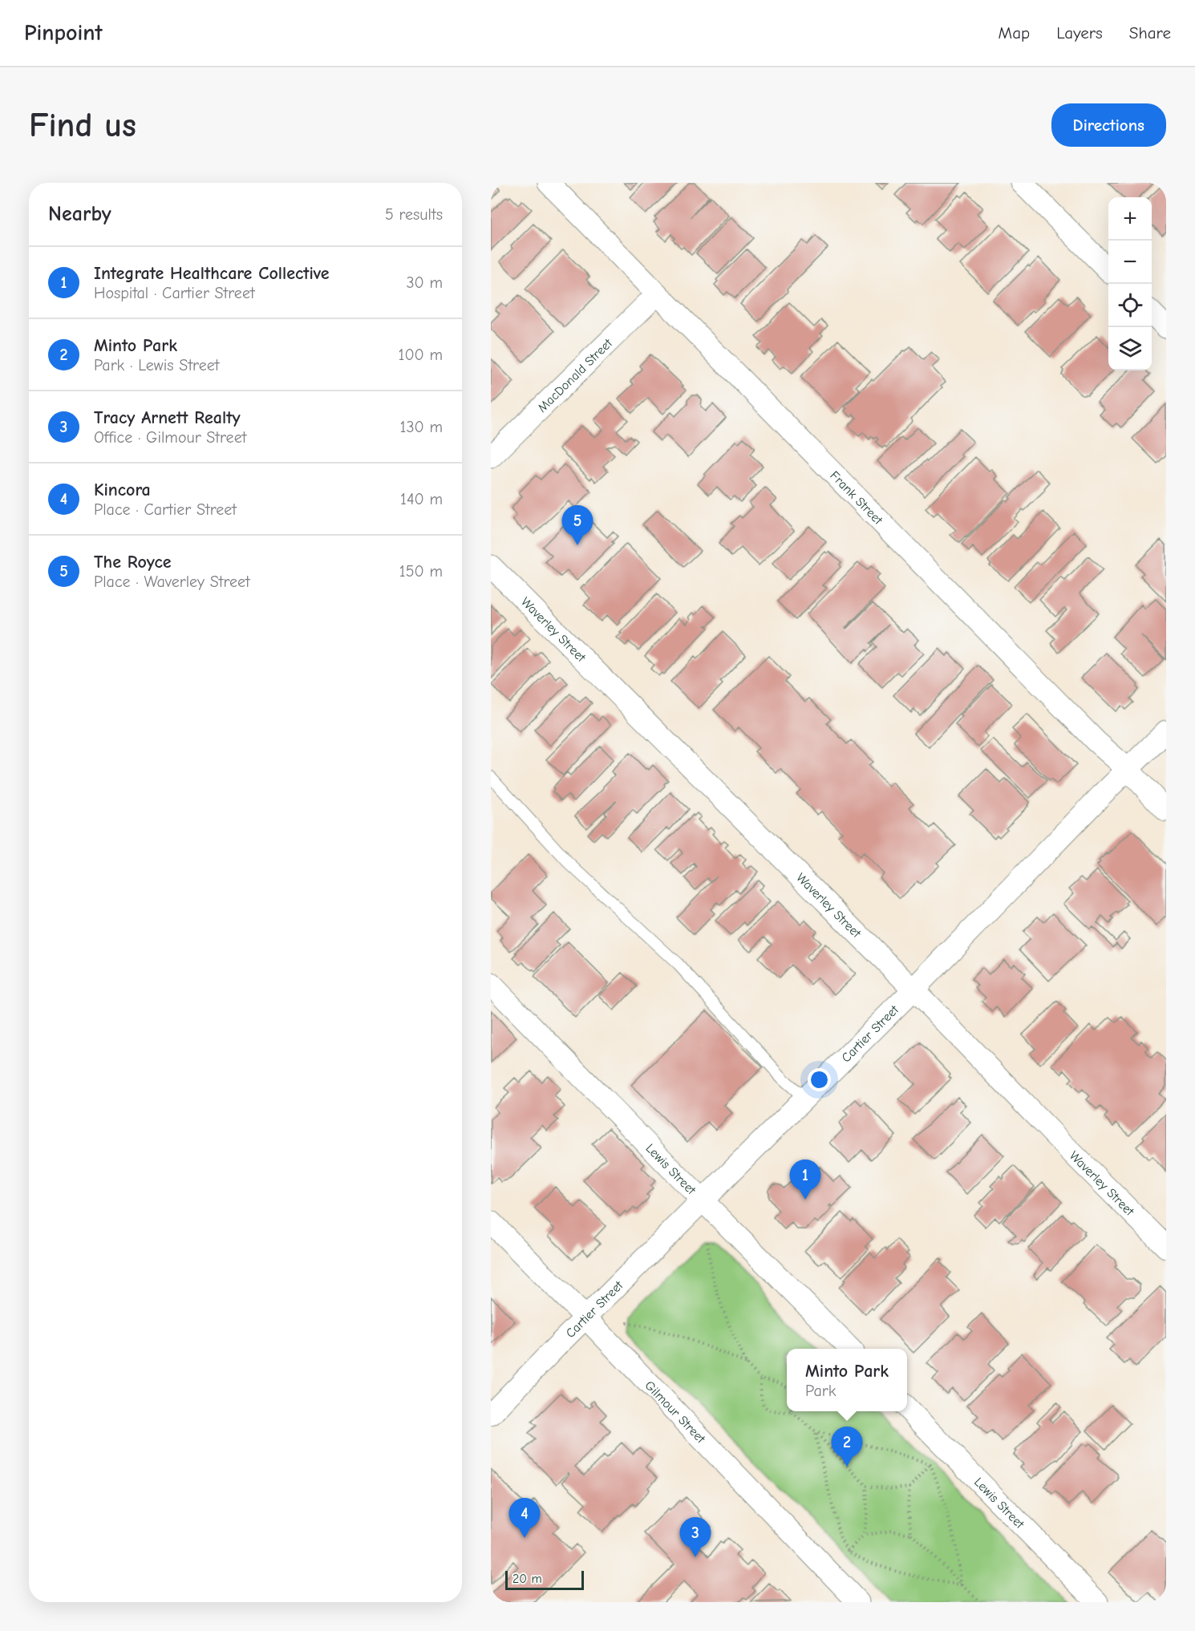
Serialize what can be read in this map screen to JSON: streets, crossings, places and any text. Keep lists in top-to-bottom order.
{
  "streets": {
    "street": [
      "MacDonald Street",
      "Frank Street",
      "Waverley Street",
      "Cartier Street",
      "Lewis Street",
      "Gilmour Street"
    ]
  },
  "crossings": [
    ["MacDonald Street", "Frank Street"],
    ["Frank Street", "Cartier Street"],
    ["Waverley Street", "Cartier Street"],
    ["Cartier Street", "Lewis Street"],
    ["Cartier Street", "Gilmour Street"]
  ],
  "scale_bar": "20 m",
  "page": {
    "header": "Pinpoint",
    "nav": ["Map", "Layers", "Share"],
    "buttons": "Directions",
    "title": "Find us",
    "heading": ["Nearby", "5 results"],
    "map_buttons": ["+", "−"],
    "list": [
      {
        "mark": "1",
        "name": "Integrate Healthcare Collective",
        "note": "Hospital · Cartier Street",
        "value": "30 m"
      },
      {
        "mark": "2",
        "name": "Minto Park",
        "note": "Park · Lewis Street",
        "value": "100 m"
      },
      {
        "mark": "3",
        "name": "Tracy Arnett Realty",
        "note": "Office · Gilmour Street",
        "value": "130 m"
      },
      {
        "mark": "4",
        "name": "Kincora",
        "note": "Place · Cartier Street",
        "value": "140 m"
      },
      {
        "mark": "5",
        "name": "The Royce",
        "note": "Place · Waverley Street",
        "value": "150 m"
      }
    ],
    "pins": [
      "5",
      "1",
      "2",
      "4",
      "3"
    ],
    "popup": ["Minto Park", "Park"],
    "scale": "20 m"
  }
}
